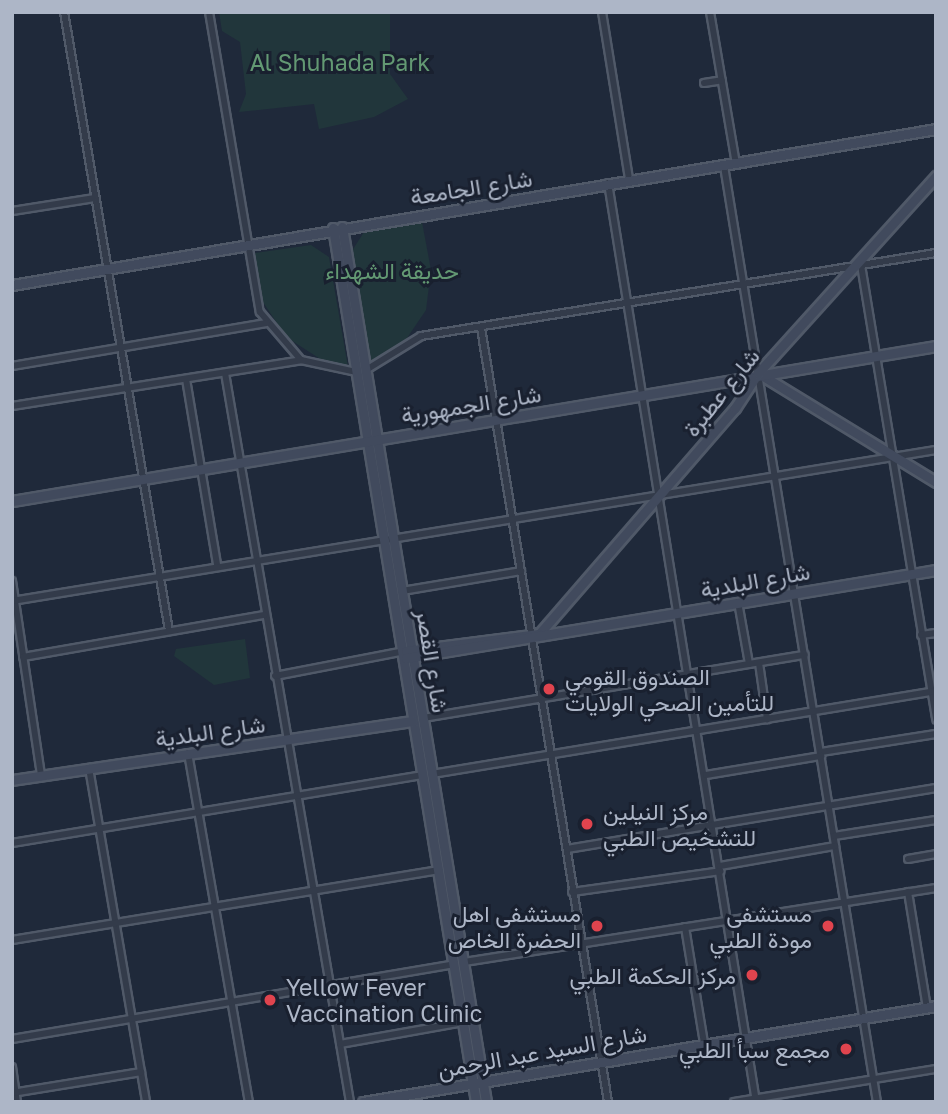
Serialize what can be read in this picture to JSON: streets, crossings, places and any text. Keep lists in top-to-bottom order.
{
  "streets": {
    "main road": [
      "شارع الجامعة",
      "شارع عطبرة",
      "شارع الجمهورية",
      "شارع البلدية",
      "شارع القصر",
      "شارع السيد عبد الرحمن"
    ]
  },
  "crossings": [
    ["شارع الجامعة", "شارع القصر"],
    ["شارع عطبرة", "شارع الجمهورية"],
    ["شارع عطبرة", "شارع البلدية"],
    ["شارع الجمهورية", "شارع القصر"],
    ["شارع البلدية", "شارع القصر"],
    ["شارع القصر", "شارع السيد عبد الرحمن"]
  ],
  "parks": ["Al Shuhada Park", "حديقة الشهداء"],
  "places": [
    "الصندوق القومي للتأمين الصحي الولايات",
    "مركز النيلين للتشخيص الطبي",
    "مستشفى اهل الحضرة الخاص",
    "مستشفى مودة الطبي",
    "مركز الحكمة الطبي",
    "Yellow Fever Vaccination Clinic",
    "مجمع سبأ الطبي"
  ]
}
